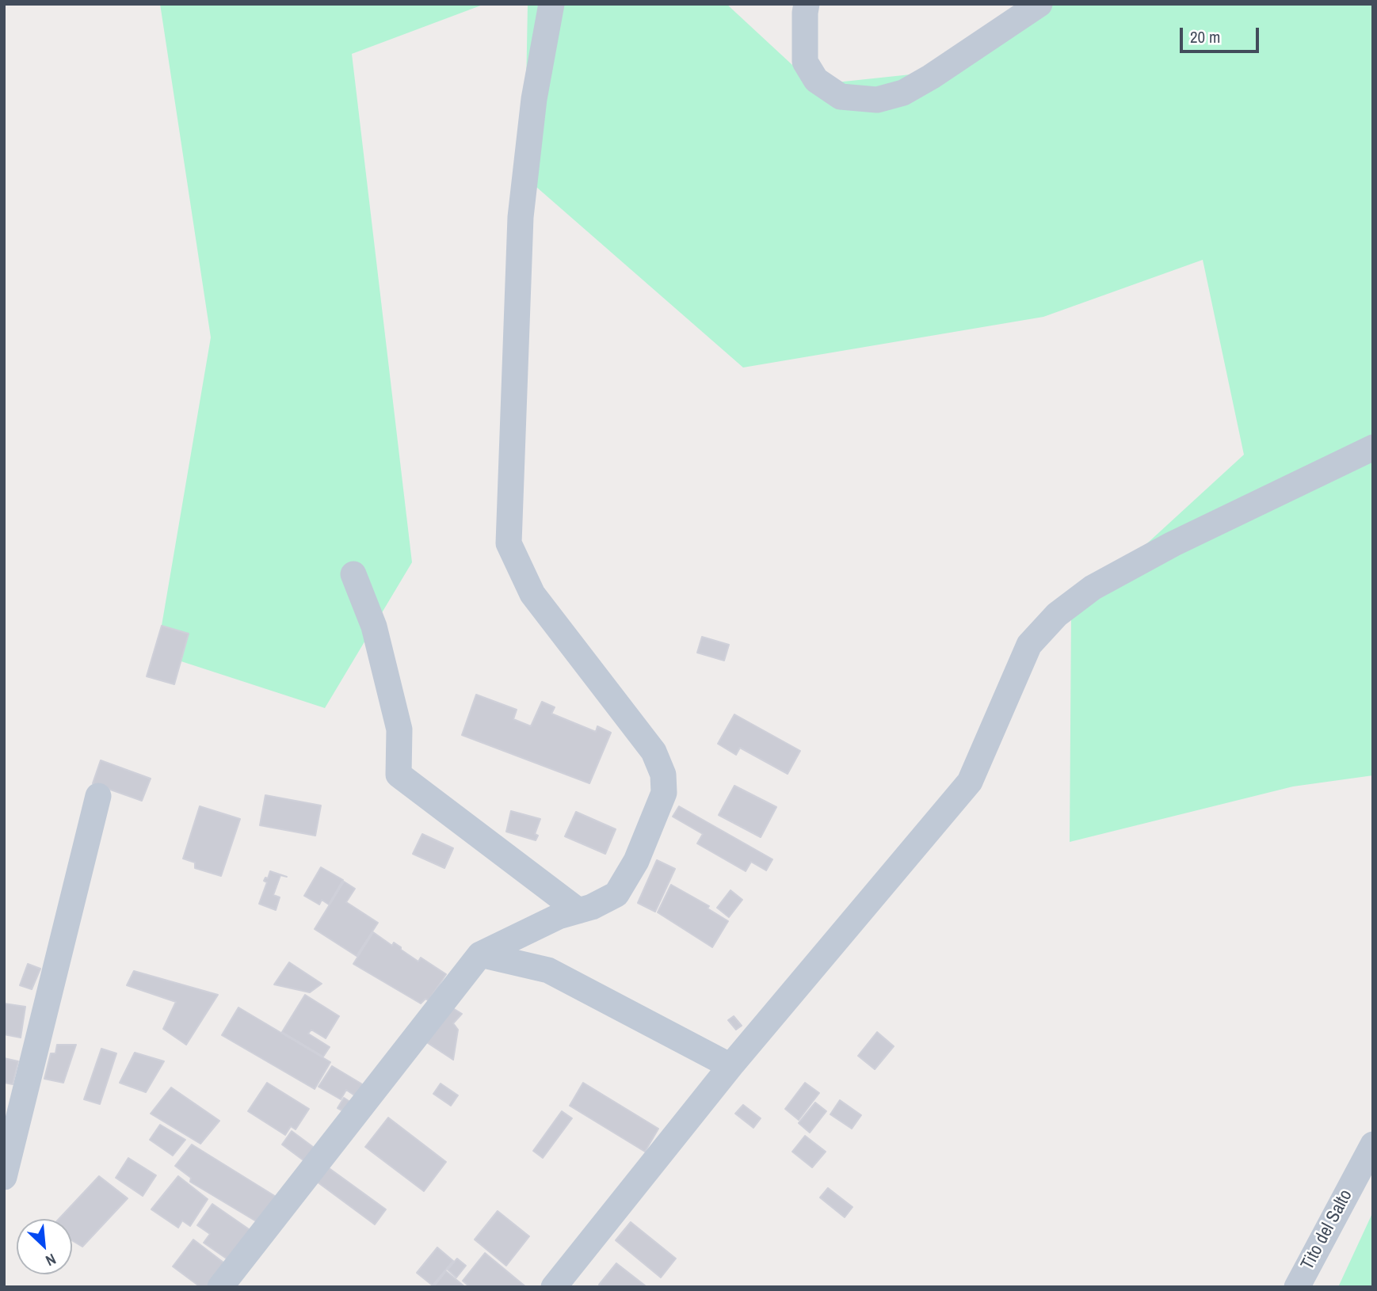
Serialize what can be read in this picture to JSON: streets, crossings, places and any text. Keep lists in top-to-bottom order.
{
  "streets": {
    "street": ["Tito del Salto"]
  },
  "scale_bar": "20 m",
  "north": "bottom right"
}
